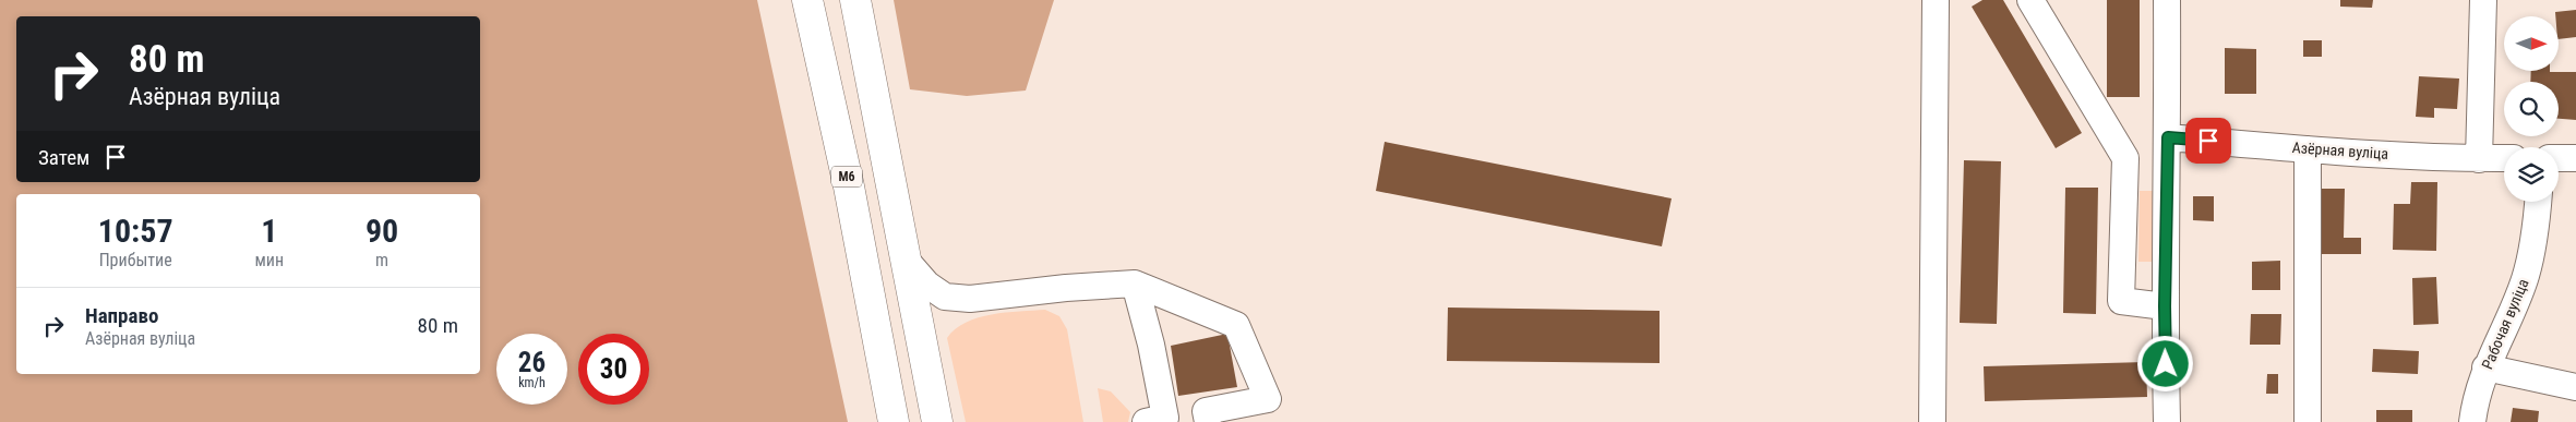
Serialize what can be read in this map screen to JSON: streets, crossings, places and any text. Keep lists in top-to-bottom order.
{
  "streets": {
    "highway": ["М6"],
    "street": ["Азёрная вуліца", "Рабочая вуліца"]
  },
  "north": "right",
  "page": {
    "turn": ["80 m", "Азёрная вуліца"],
    "then": "Затем",
    "eta": [
      "10:57",
      "Прибытие",
      "1",
      "мин",
      "90",
      "m"
    ],
    "list": [
      {
        "name": "Направо",
        "note": "Азёрная вуліца",
        "value": "80 m"
      }
    ],
    "speed": "26 km/h",
    "limit": "30"
  }
}
